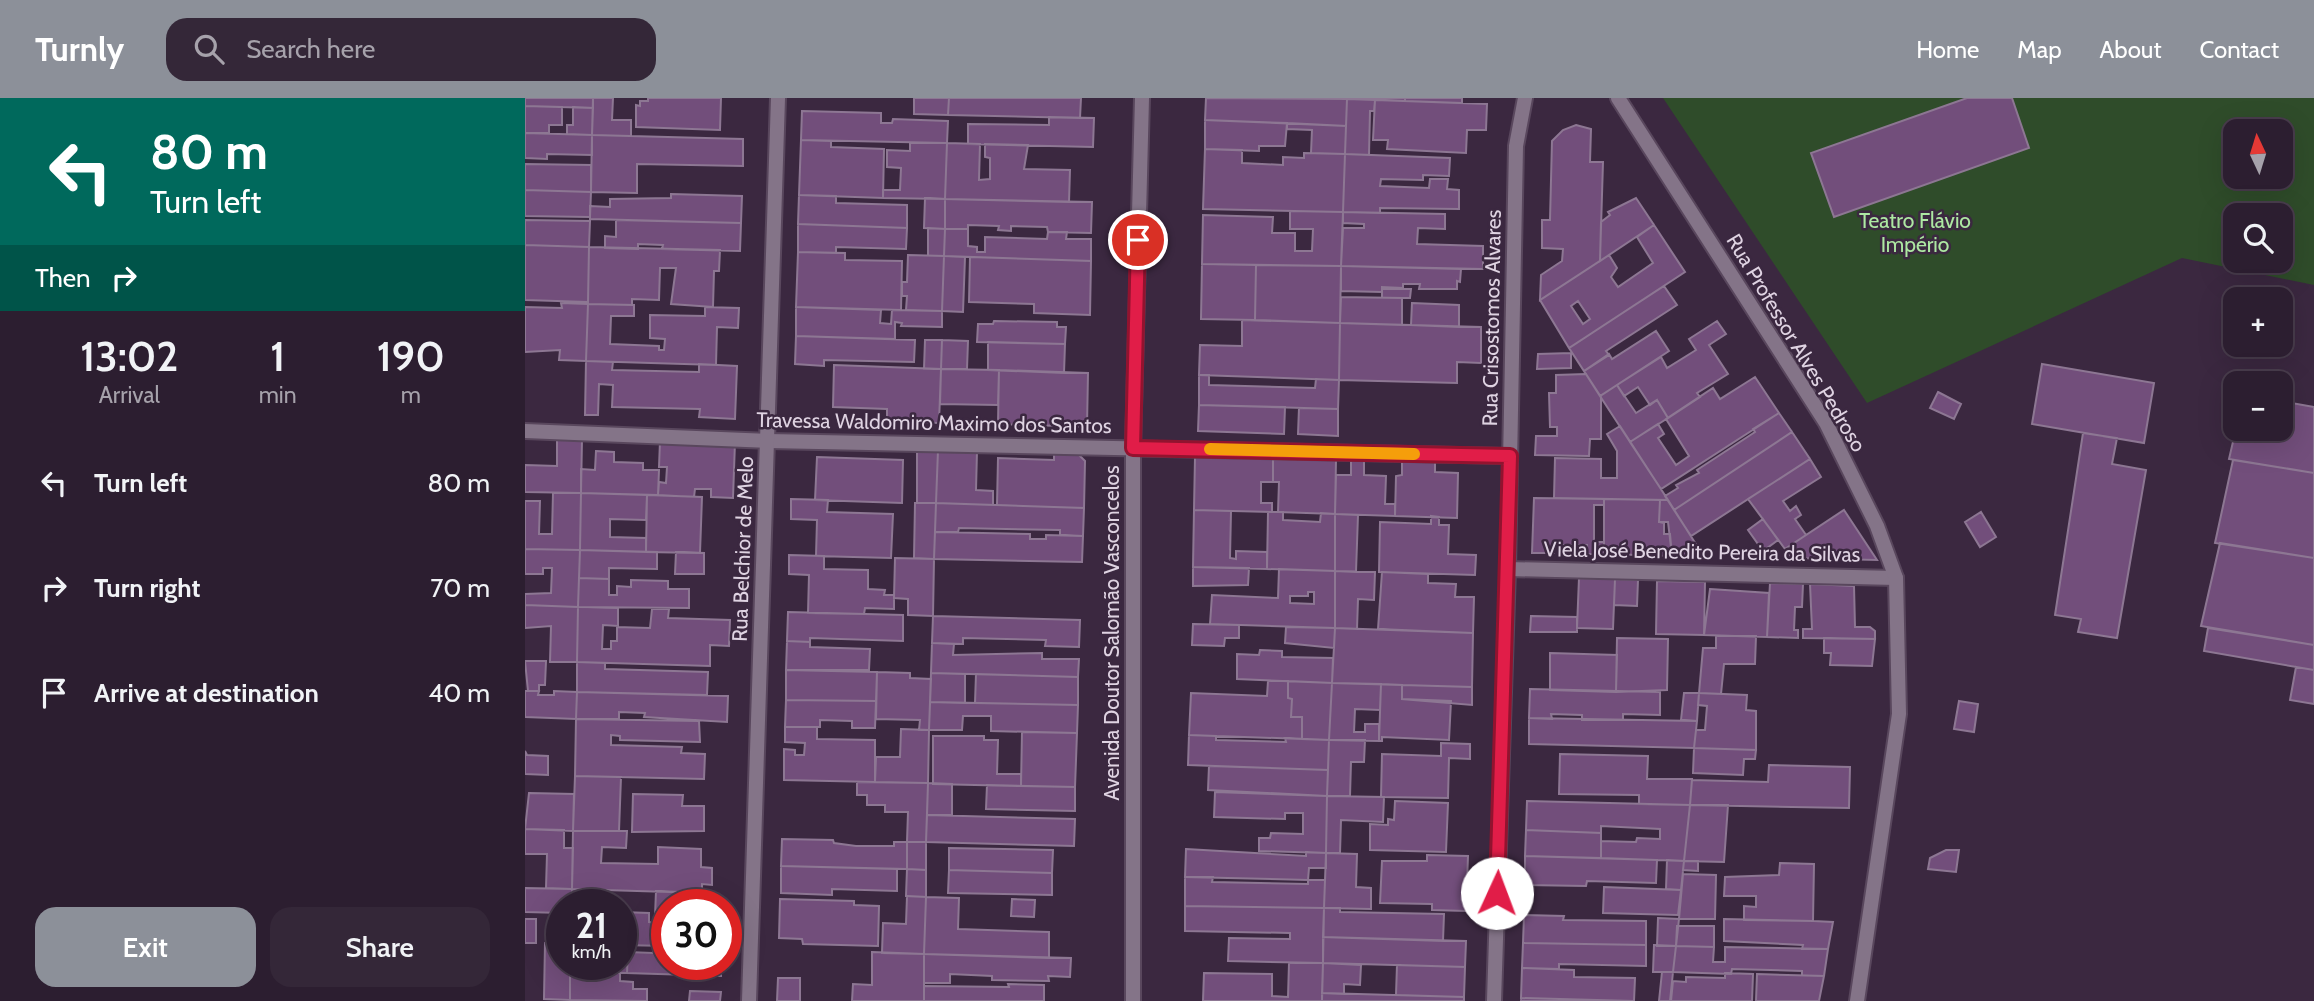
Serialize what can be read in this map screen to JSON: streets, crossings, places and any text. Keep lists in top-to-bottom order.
{
  "streets": {
    "street": [
      "Rua Crisostomos Alvares",
      "Rua Professor Alves Pedroso",
      "Travessa Waldomiro Maximo dos Santos",
      "Rua Belchior de Melo",
      "Viela José Benedito Pereira da Silvas",
      "Avenida Doutor Salomão Vasconcelos"
    ]
  },
  "crossings": [
    ["Rua Crisostomos Alvares", "Travessa Waldomiro Maximo dos Santos"],
    ["Rua Crisostomos Alvares", "Viela José Benedito Pereira da Silvas"],
    ["Rua Professor Alves Pedroso", "Viela José Benedito Pereira da Silvas"],
    ["Travessa Waldomiro Maximo dos Santos", "Rua Belchior de Melo"],
    ["Travessa Waldomiro Maximo dos Santos", "Avenida Doutor Salomão Vasconcelos"]
  ],
  "parks": ["Teatro Flávio Império"],
  "north": "top",
  "page": {
    "header": "Turnly",
    "search": "Search here",
    "nav": [
      "Home",
      "Map",
      "About",
      "Contact"
    ],
    "turn": ["80 m", "Turn left"],
    "map_buttons": ["+", "−"],
    "then": "Then",
    "eta": [
      "13:02",
      "Arrival",
      "1",
      "min",
      "190",
      "m"
    ],
    "list": [
      {
        "name": "Turn left",
        "value": "80 m"
      },
      {
        "name": "Turn right",
        "value": "70 m"
      },
      {
        "name": "Arrive at destination",
        "value": "40 m"
      }
    ],
    "speed": "21 km/h",
    "limit": "30",
    "buttons": ["Exit", "Share"]
  }
}
